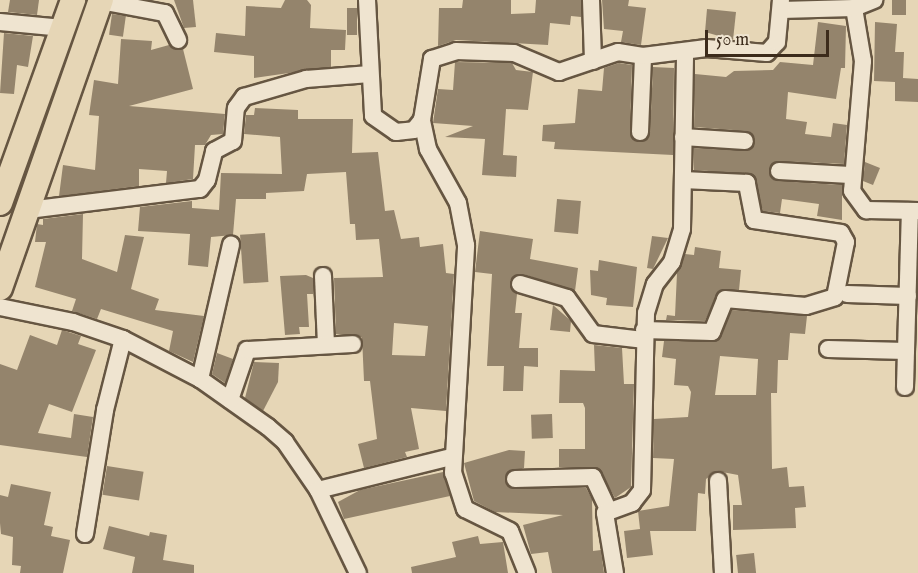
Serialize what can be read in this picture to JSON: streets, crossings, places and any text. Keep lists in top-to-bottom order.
{
  "scale_bar": "50 m"
}
